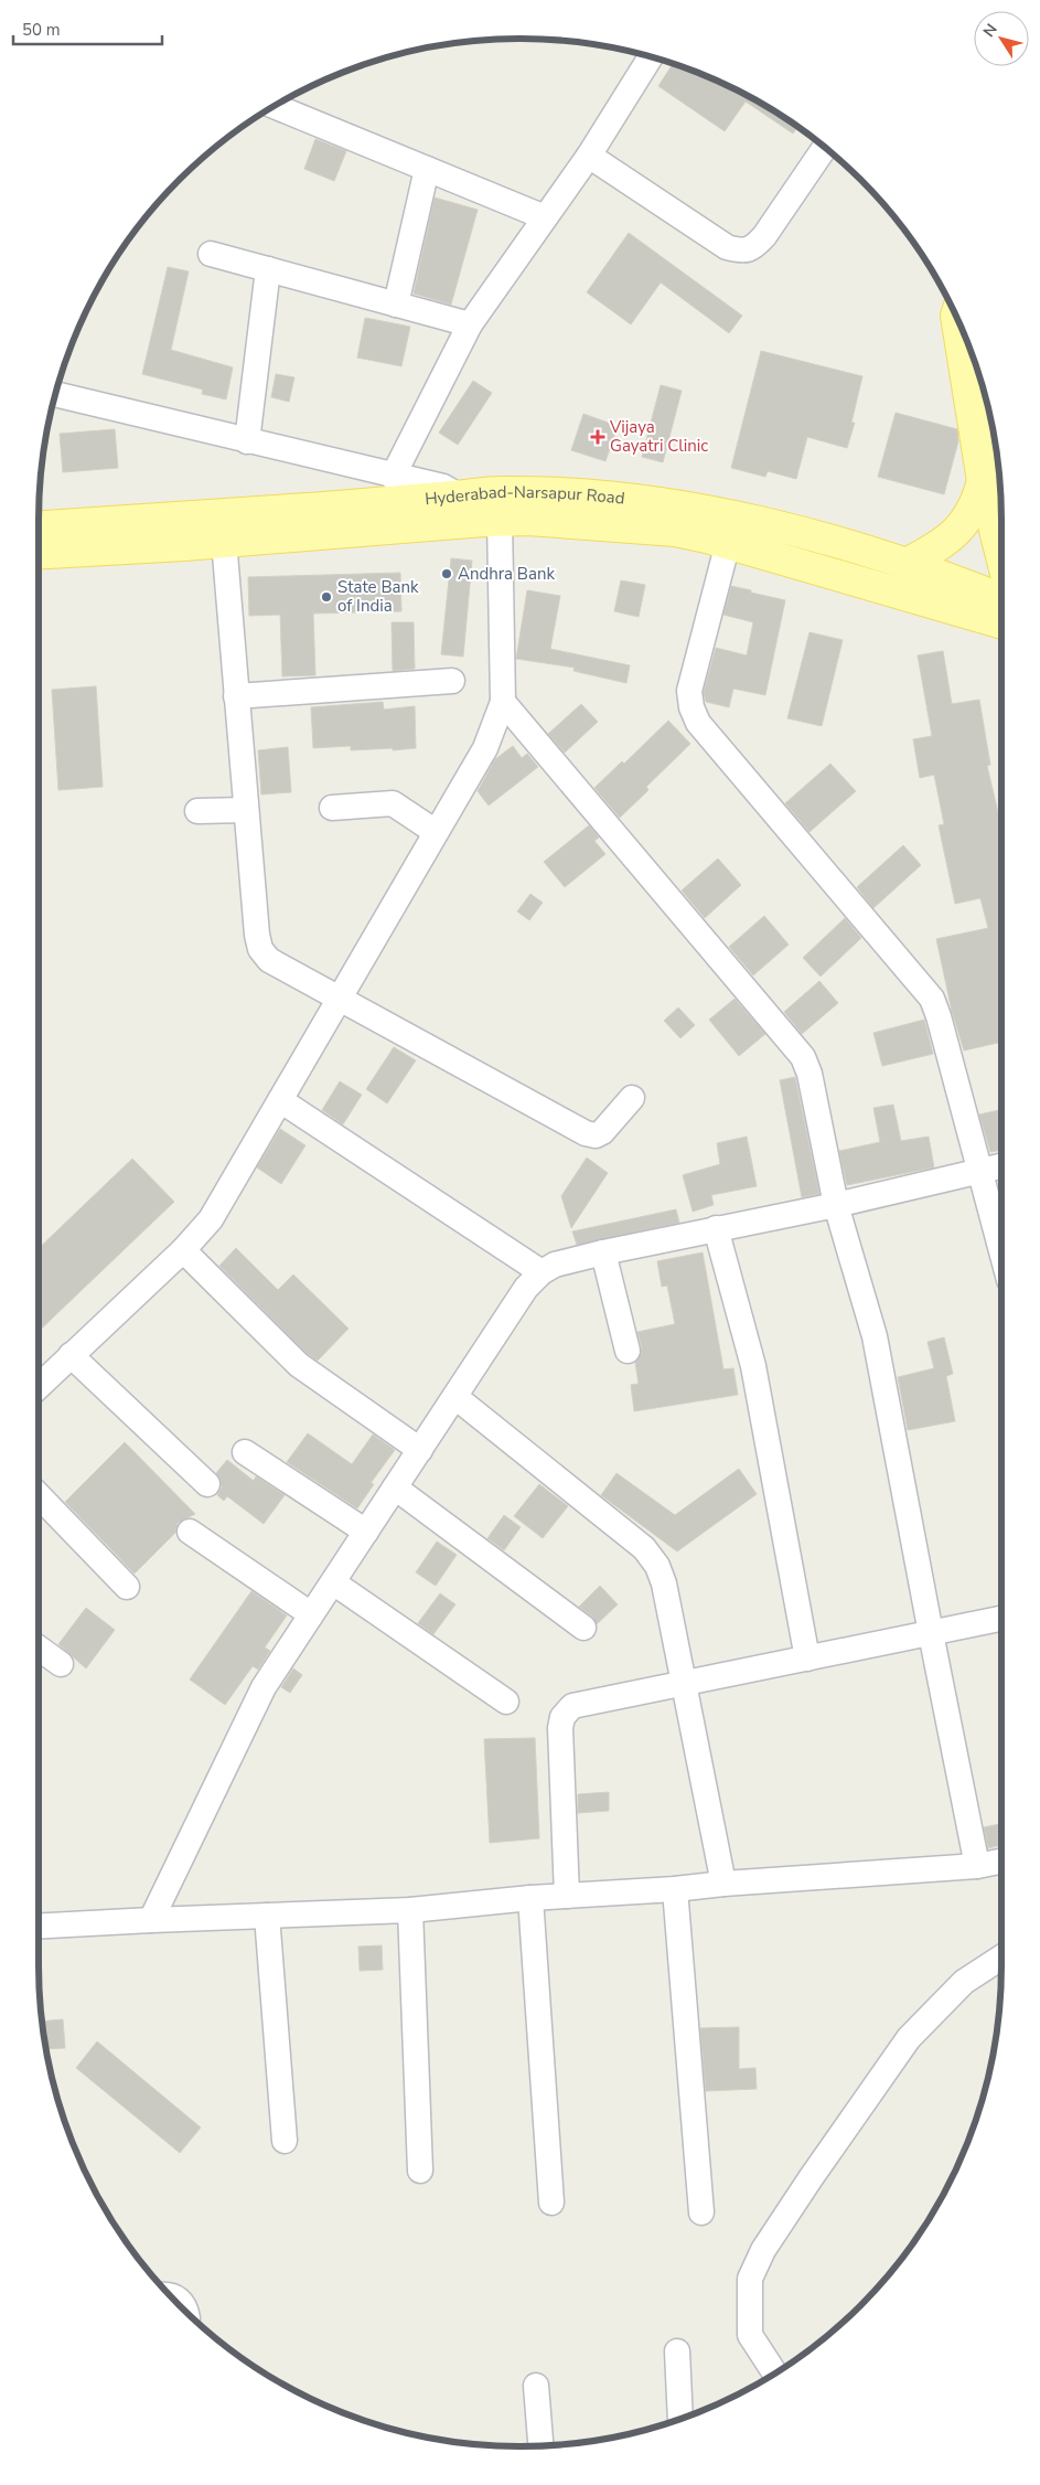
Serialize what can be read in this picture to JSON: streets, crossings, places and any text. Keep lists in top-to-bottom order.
{
  "streets": {
    "main road": ["Hyderabad-Narsapur Road"]
  },
  "places": {
    "health": ["Vijaya Gayatri Clinic"],
    "other": ["Andhra Bank", "State Bank of India"]
  },
  "scale_bar": "50 m",
  "north": "top left"
}
